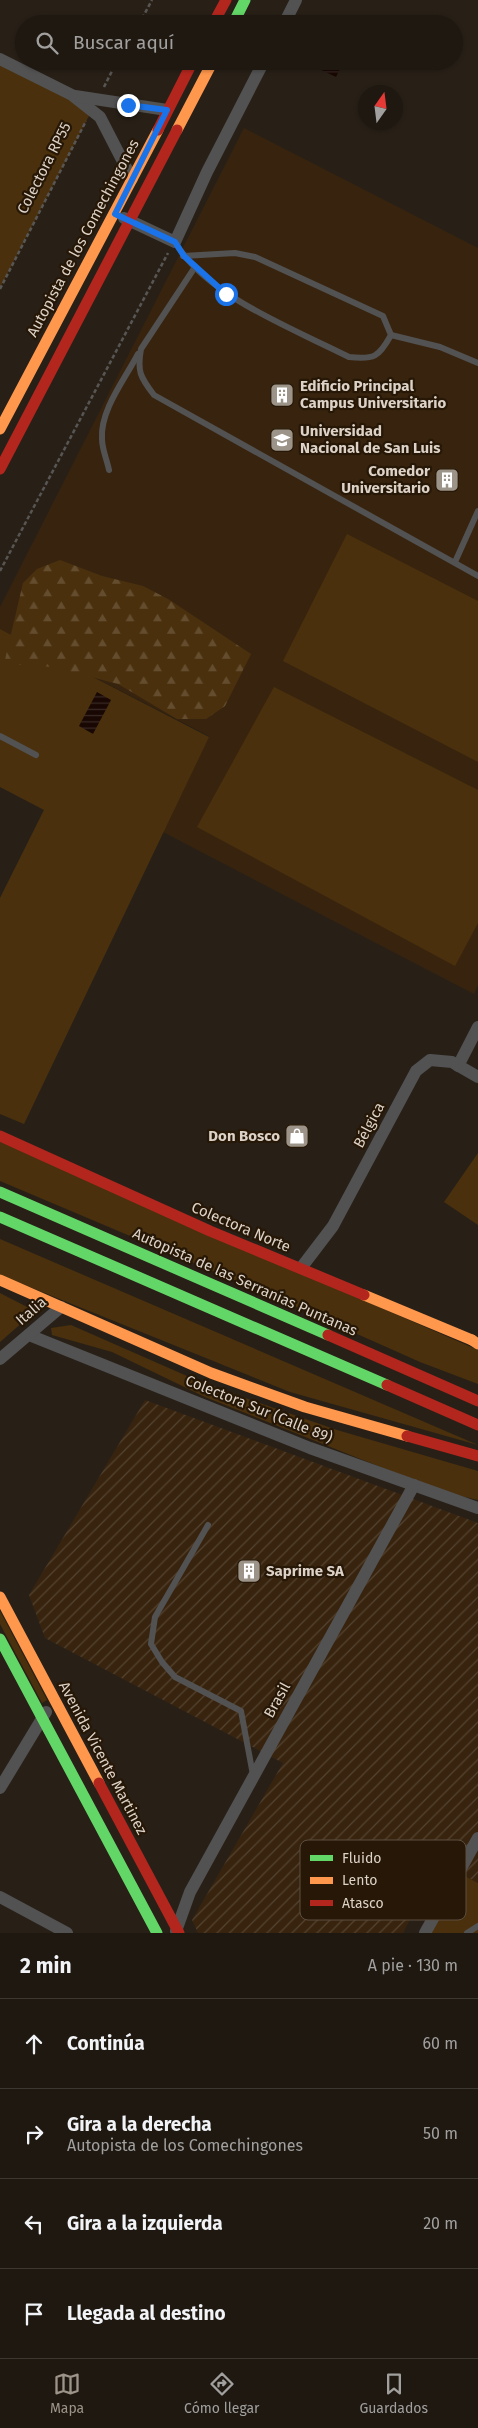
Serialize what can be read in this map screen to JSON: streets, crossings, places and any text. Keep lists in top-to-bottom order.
{
  "streets": {
    "main road": [
      "Autopista de los Comechingones",
      "Colectora Norte",
      "Autopista de las Serranías Puntanas",
      "Avenida Vicente Martinez"
    ],
    "street": [
      "Bélgica",
      "Italia",
      "Colectora Sur (Calle 89)",
      "Brasil"
    ],
    "path": ["Colectora RP55"]
  },
  "crossings": [
    ["Bélgica", "Colectora Norte"],
    ["Italia", "Colectora Sur (Calle 89)"],
    ["Colectora Sur (Calle 89)", "Brasil"],
    ["Brasil", "Avenida Vicente Martinez"]
  ],
  "places": {
    "building": ["Edificio Principal Campus Universitario", "Comedor Universitario", "Saprime SA"],
    "school or university": ["Universidad Nacional de San Luis"],
    "shop": ["Don Bosco"]
  },
  "legend": ["Fluido", "Lento", "Atasco"],
  "north": "top",
  "page": {
    "search": "Buscar aquí",
    "heading": ["2 min", "A pie · 130 m"],
    "list": [
      ["Continúa", "60 m"],
      ["Gira a la derecha", "Autopista de los Comechingones", "50 m"],
      ["Gira a la izquierda", "20 m"],
      "Llegada al destino"
    ],
    "nav": ["Mapa", "Cómo llegar", "Guardados"]
  }
}
